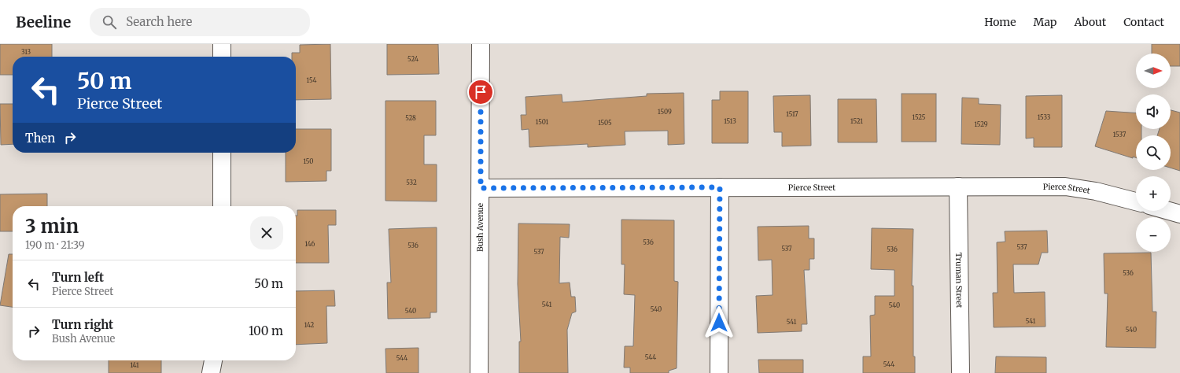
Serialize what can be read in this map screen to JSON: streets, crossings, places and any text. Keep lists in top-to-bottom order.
{
  "streets": {
    "street": ["Pierce Street", "Bush Avenue", "Truman Street"]
  },
  "crossings": [
    ["Pierce Street", "Bush Avenue"],
    ["Pierce Street", "Truman Street"]
  ],
  "house_numbers": [
    "313",
    "524",
    "154",
    "1509",
    "1517",
    "1525",
    "1533",
    "528",
    "1513",
    "1521",
    "1501",
    "1505",
    "1529",
    "1537",
    "150",
    "532",
    "536",
    "146",
    "536",
    "537",
    "537",
    "536",
    "537",
    "536",
    "541",
    "540",
    "540",
    "540",
    "541",
    "541",
    "142",
    "540",
    "544",
    "544",
    "544",
    "141"
  ],
  "north": "right",
  "page": {
    "header": "Beeline",
    "search": "Search here",
    "nav": [
      "Home",
      "Map",
      "About",
      "Contact"
    ],
    "map_buttons": ["+", "−"],
    "turn": ["50 m", "Pierce Street"],
    "then": "Then",
    "heading": ["3 min", "190 m · 21:39"],
    "list": [
      {
        "name": "Turn left",
        "note": "Pierce Street",
        "value": "50 m"
      },
      {
        "name": "Turn right",
        "note": "Bush Avenue",
        "value": "100 m"
      }
    ]
  }
}
